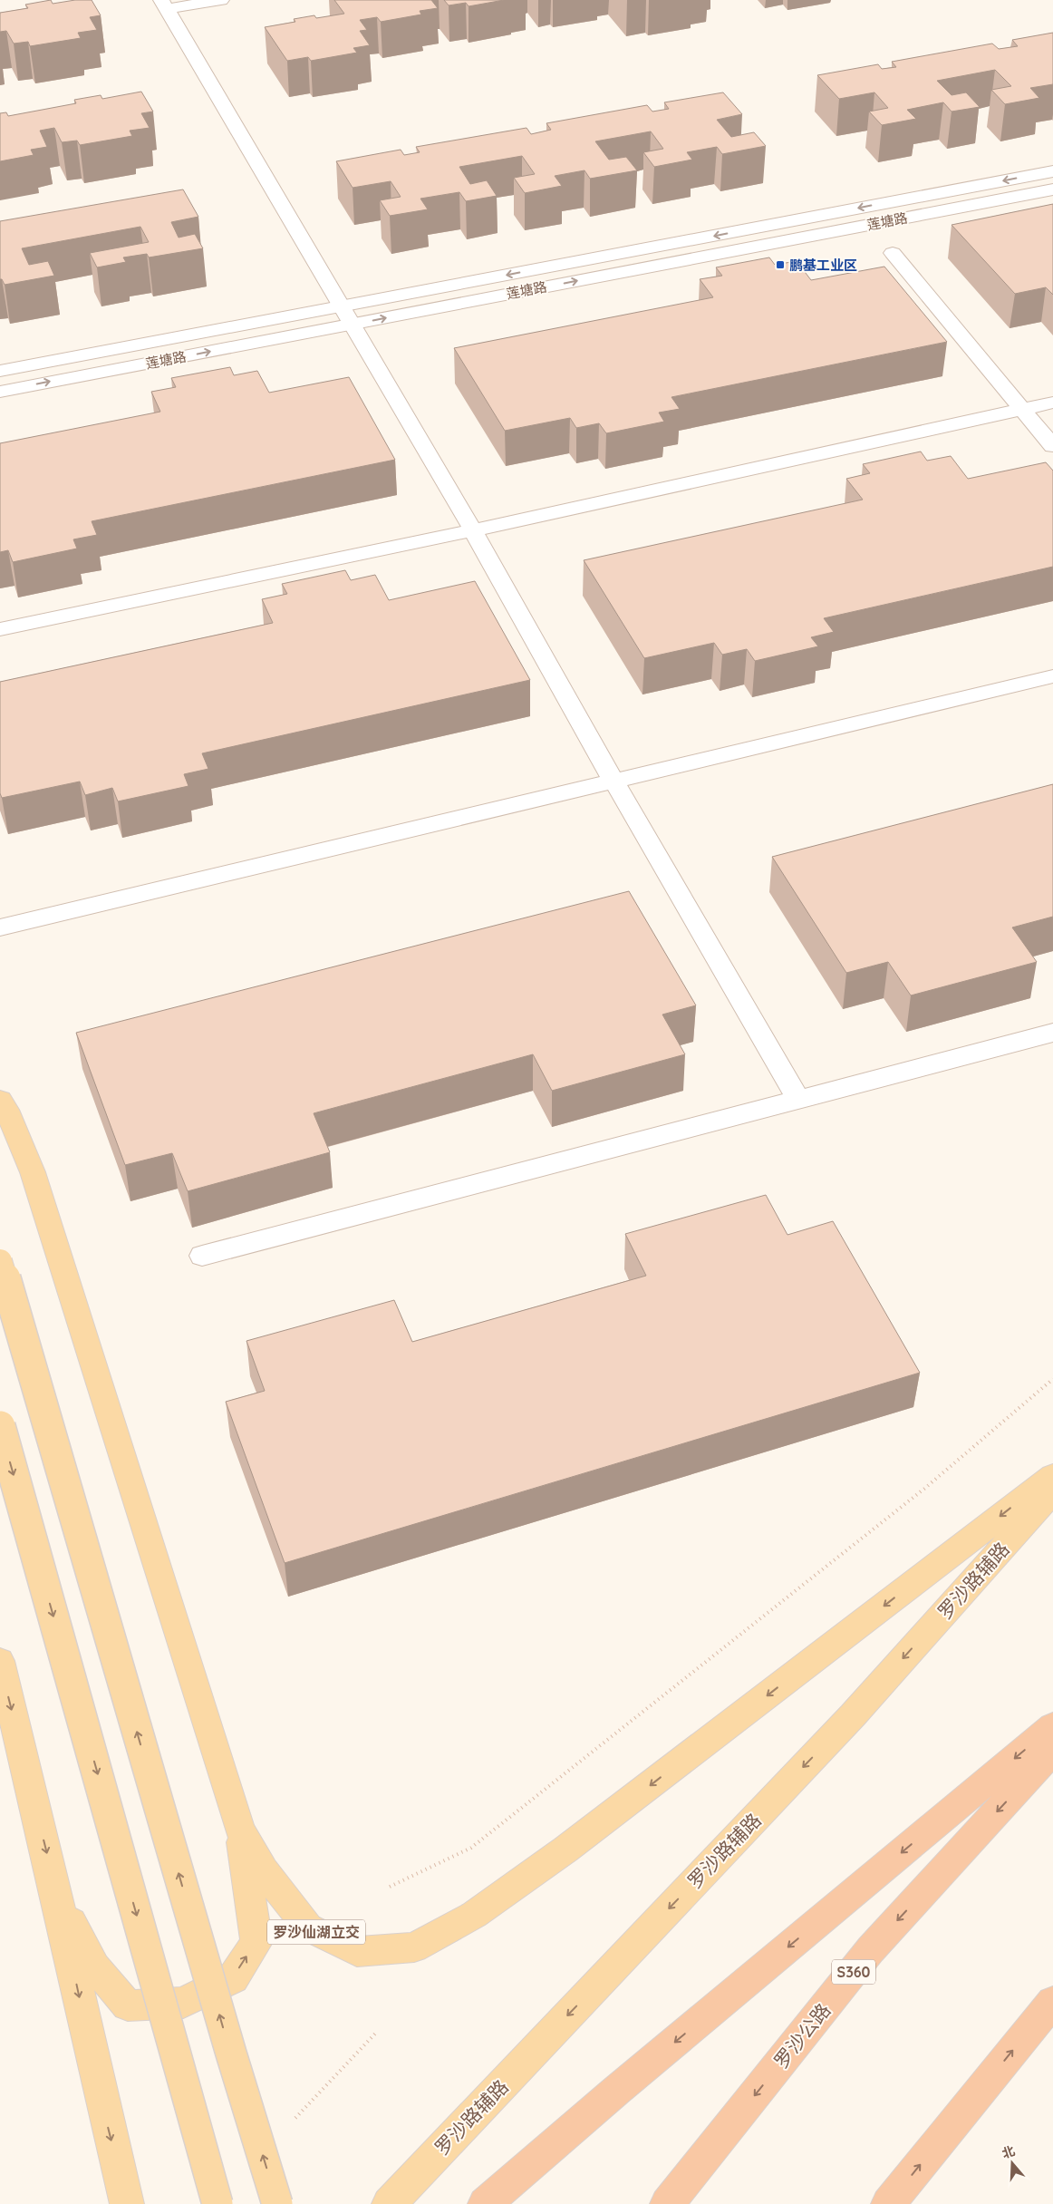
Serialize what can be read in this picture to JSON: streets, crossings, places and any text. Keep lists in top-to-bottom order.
{
  "streets": {
    "highway": ["S360", "罗沙公路"],
    "main road": ["罗沙路辅路", "罗沙仙湖立交"],
    "street": ["莲塘路"]
  },
  "one_way": ["罗沙路辅路"],
  "places": {
    "transit": ["鹏基工业区"]
  },
  "north": "top"
}
